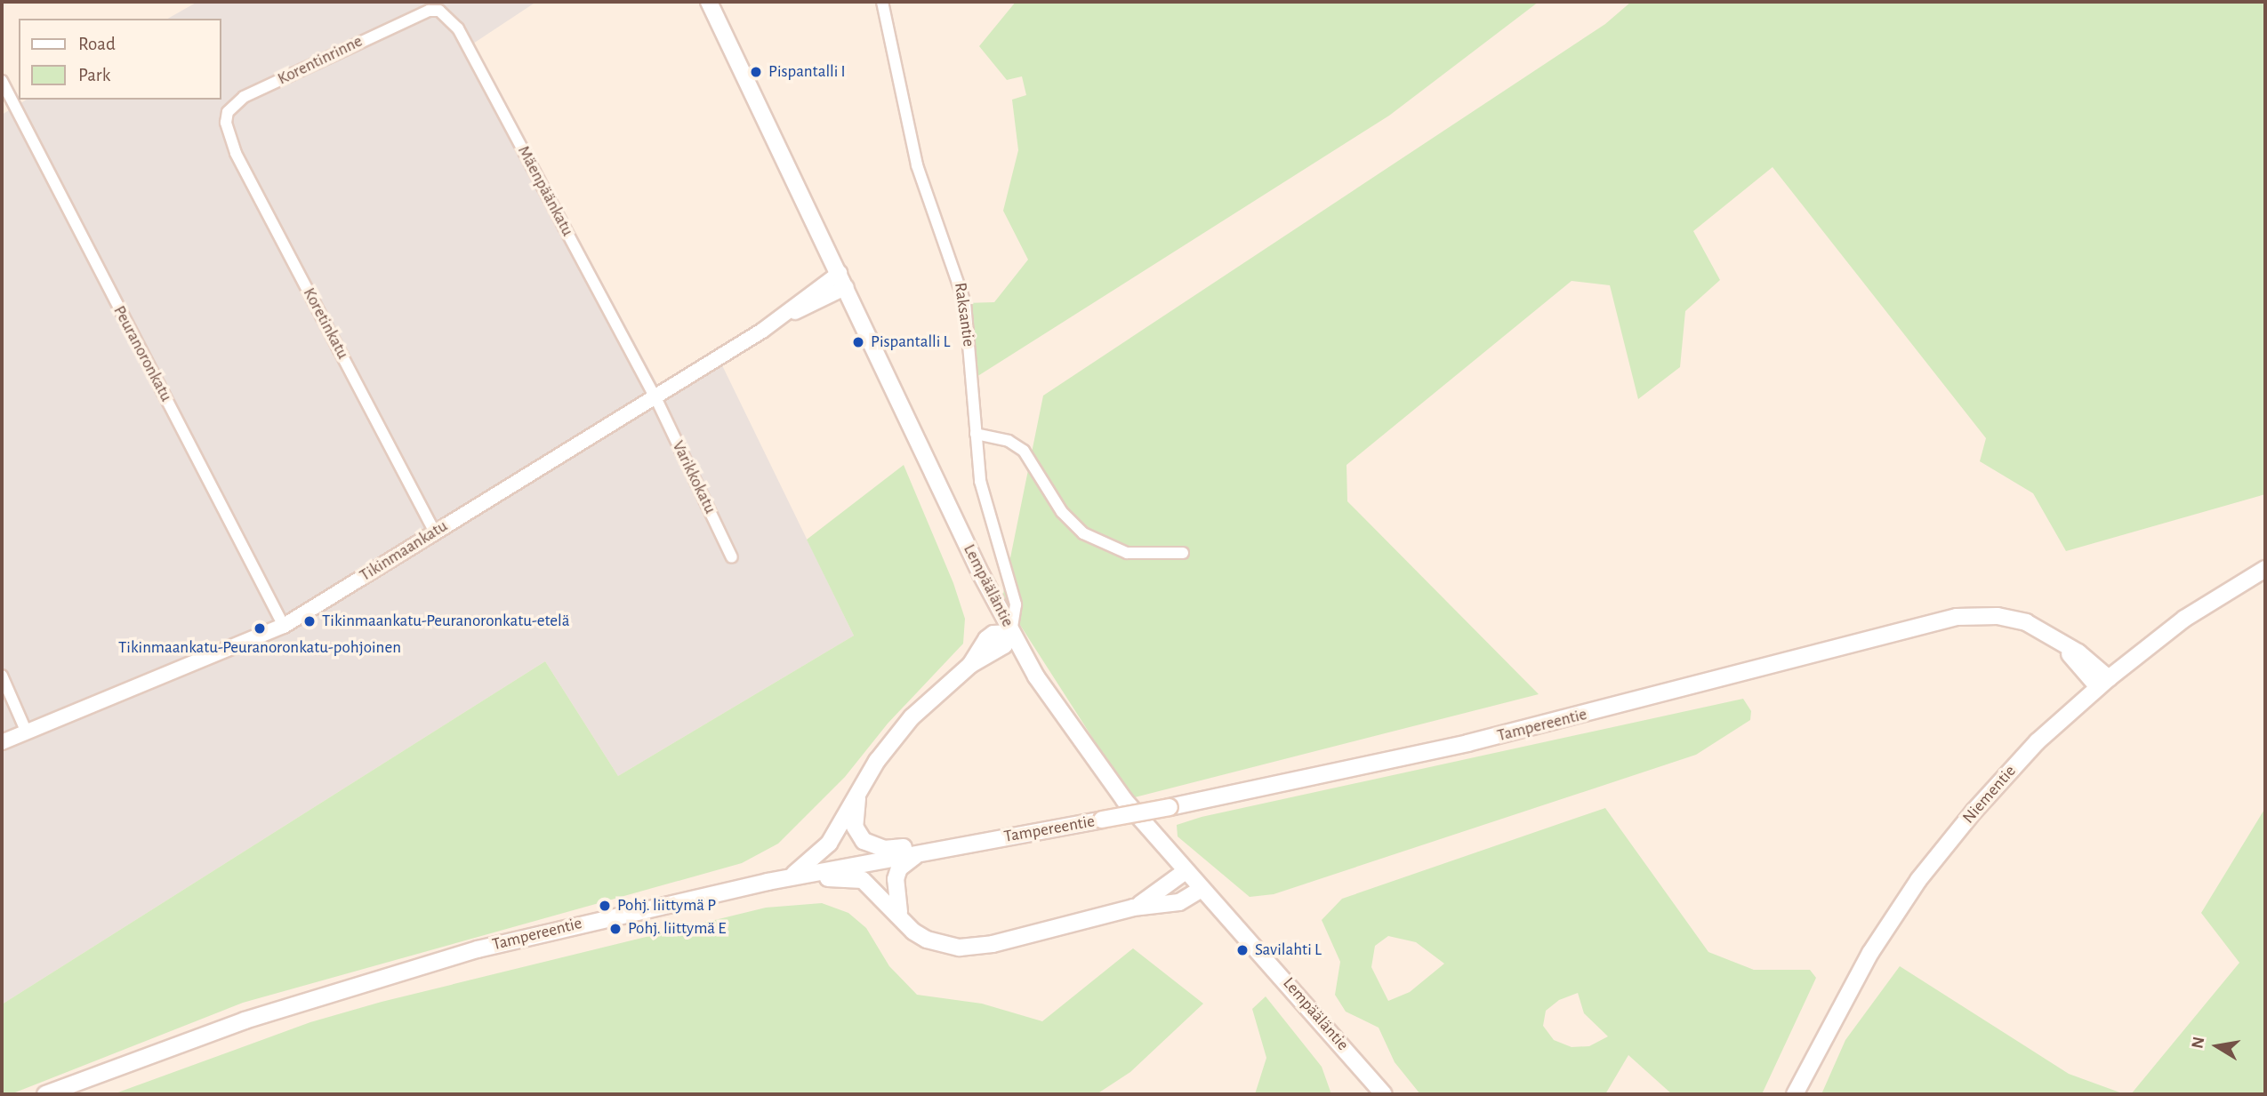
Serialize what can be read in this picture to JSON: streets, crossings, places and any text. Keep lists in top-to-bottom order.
{
  "streets": {
    "main road": ["Lempääläntie", "Tampereentie", "Niementie"],
    "street": [
      "Korentinrinne",
      "Mäenpäänkatu",
      "Raksantie",
      "Koretinkatu",
      "Peuranoronkatu",
      "Varikkokatu",
      "Tikinmaankatu"
    ]
  },
  "crossings": [
    ["Korentinrinne", "Mäenpäänkatu"],
    ["Korentinrinne", "Koretinkatu"],
    ["Mäenpäänkatu", "Varikkokatu"],
    ["Mäenpäänkatu", "Tikinmaankatu"],
    ["Raksantie", "Lempääläntie"],
    ["Koretinkatu", "Tikinmaankatu"],
    ["Peuranoronkatu", "Tikinmaankatu"],
    ["Varikkokatu", "Tikinmaankatu"],
    ["Tikinmaankatu", "Lempääläntie"],
    ["Tampereentie", "Niementie"]
  ],
  "places": [
    "Pispantalli I",
    "Pispantalli L",
    "Tikinmaankatu-Peuranoronkatu-etelä",
    "Tikinmaankatu-Peuranoronkatu-pohjoinen",
    "Pohj. liittymä P",
    "Pohj. liittymä E",
    "Savilahti L"
  ],
  "legend": ["Road", "Park"],
  "north": "left"
}
